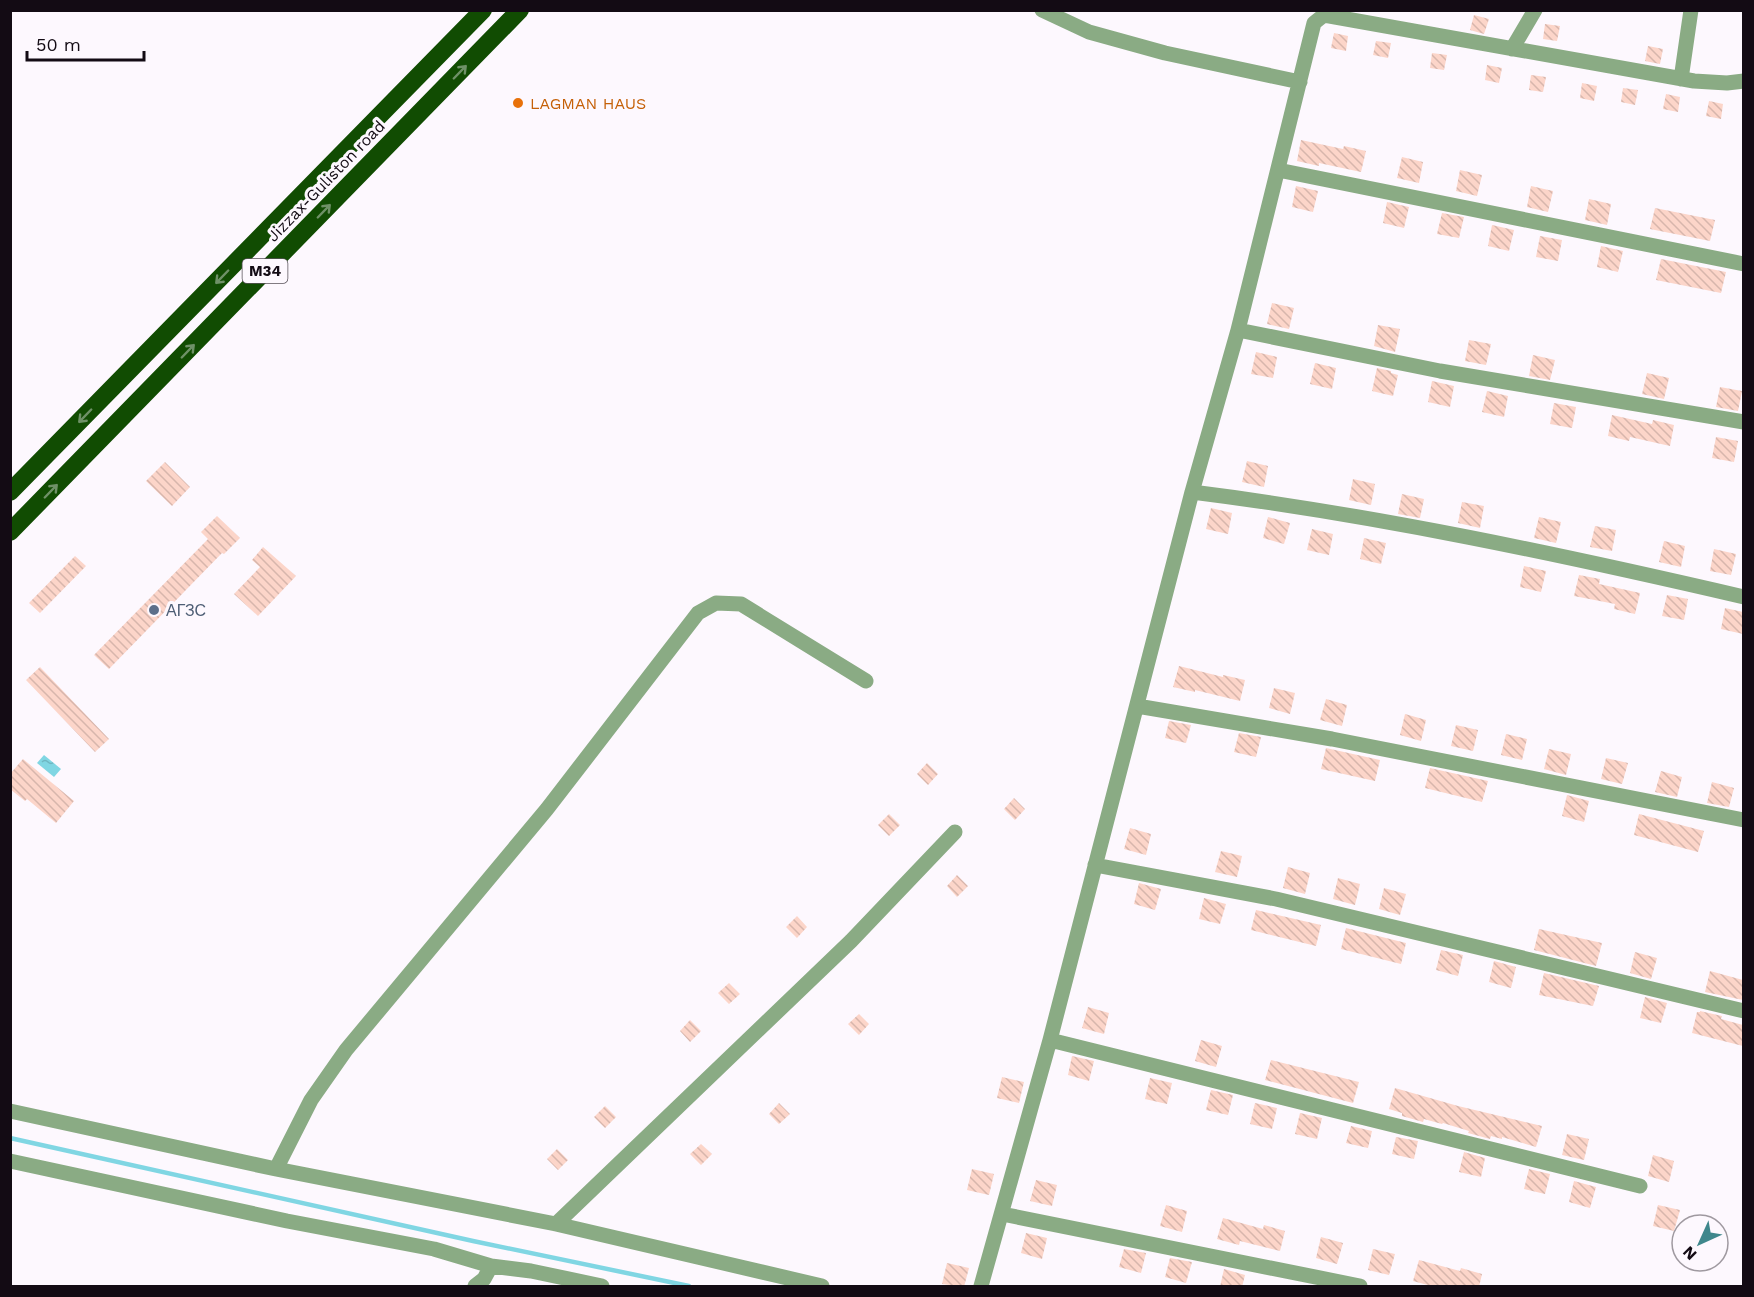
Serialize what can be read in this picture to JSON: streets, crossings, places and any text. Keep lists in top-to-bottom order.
{
  "streets": {
    "highway": ["Jizzax-Guliston road", "M34"]
  },
  "places": ["LAGMAN HAUS", "АГЗС"],
  "scale_bar": "50 m",
  "north": "bottom left"
}
